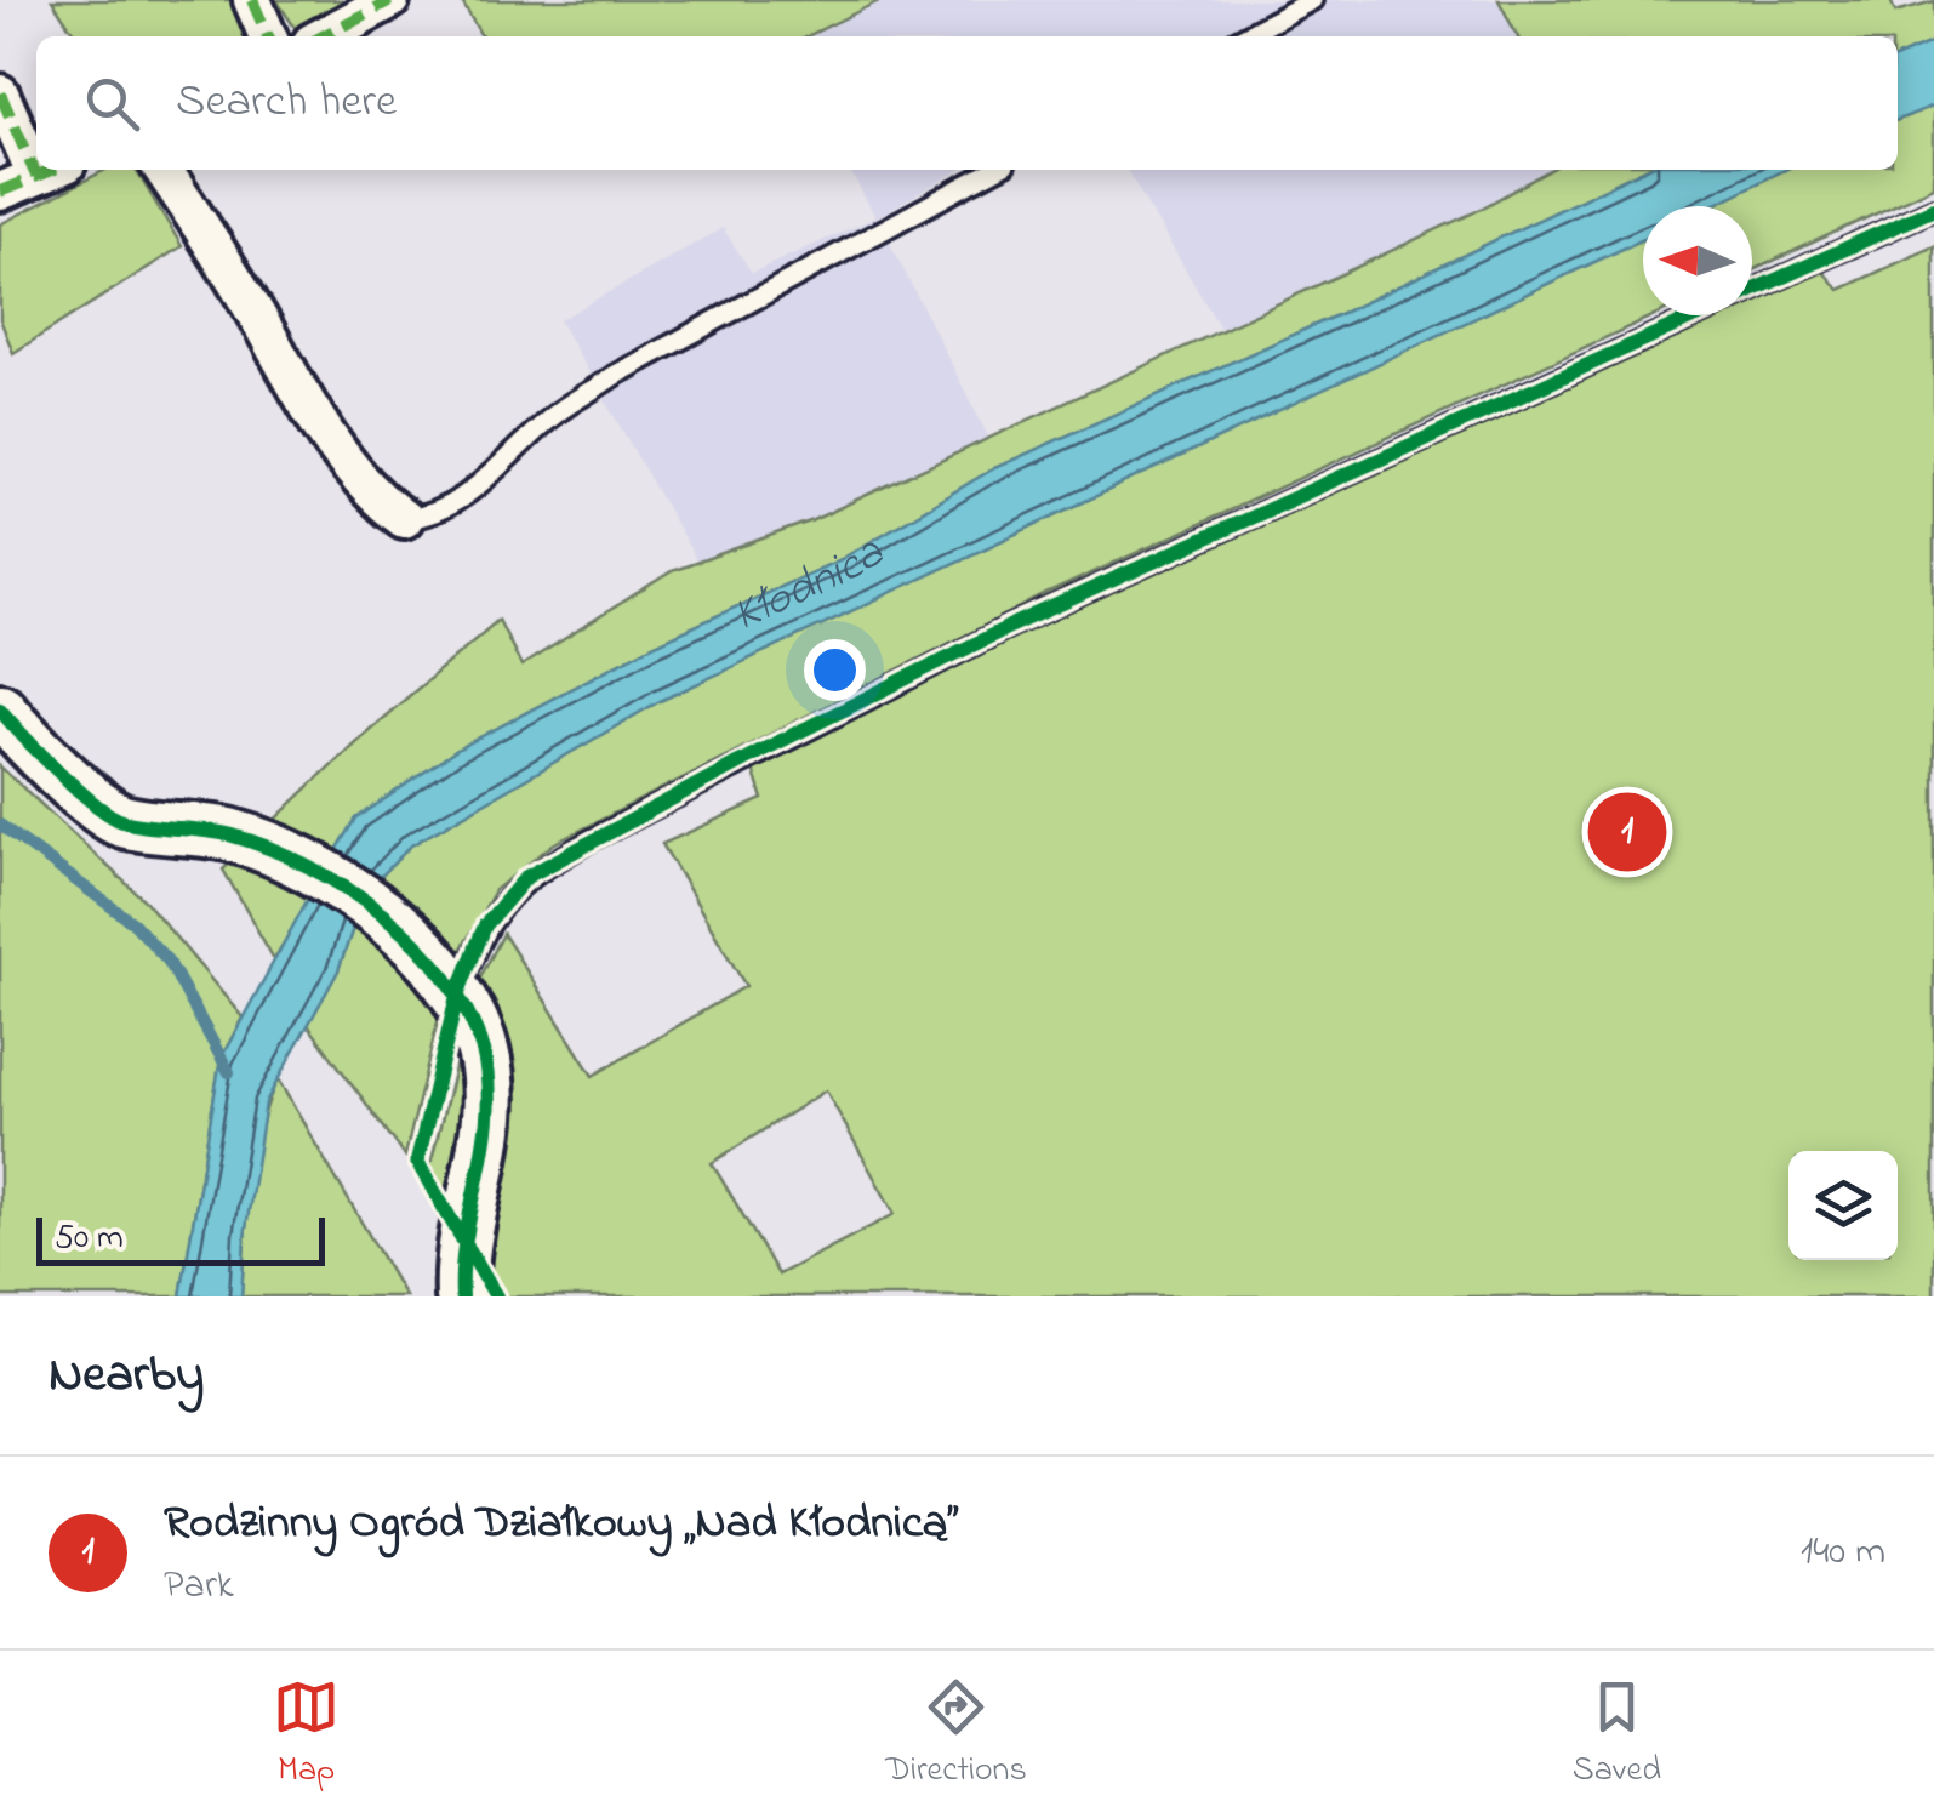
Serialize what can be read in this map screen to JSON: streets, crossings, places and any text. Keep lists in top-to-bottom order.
{
  "water": ["Kłodnica"],
  "scale_bar": "50 m",
  "north": "left",
  "page": {
    "search": "Search here",
    "pins": "1",
    "scale": "50 m",
    "heading": "Nearby",
    "list": [
      {
        "mark": "1",
        "name": "Rodzinny Ogród Działkowy „Nad Kłodnicą”",
        "note": "Park",
        "value": "140 m"
      }
    ],
    "nav": ["Map", "Directions", "Saved"]
  }
}
